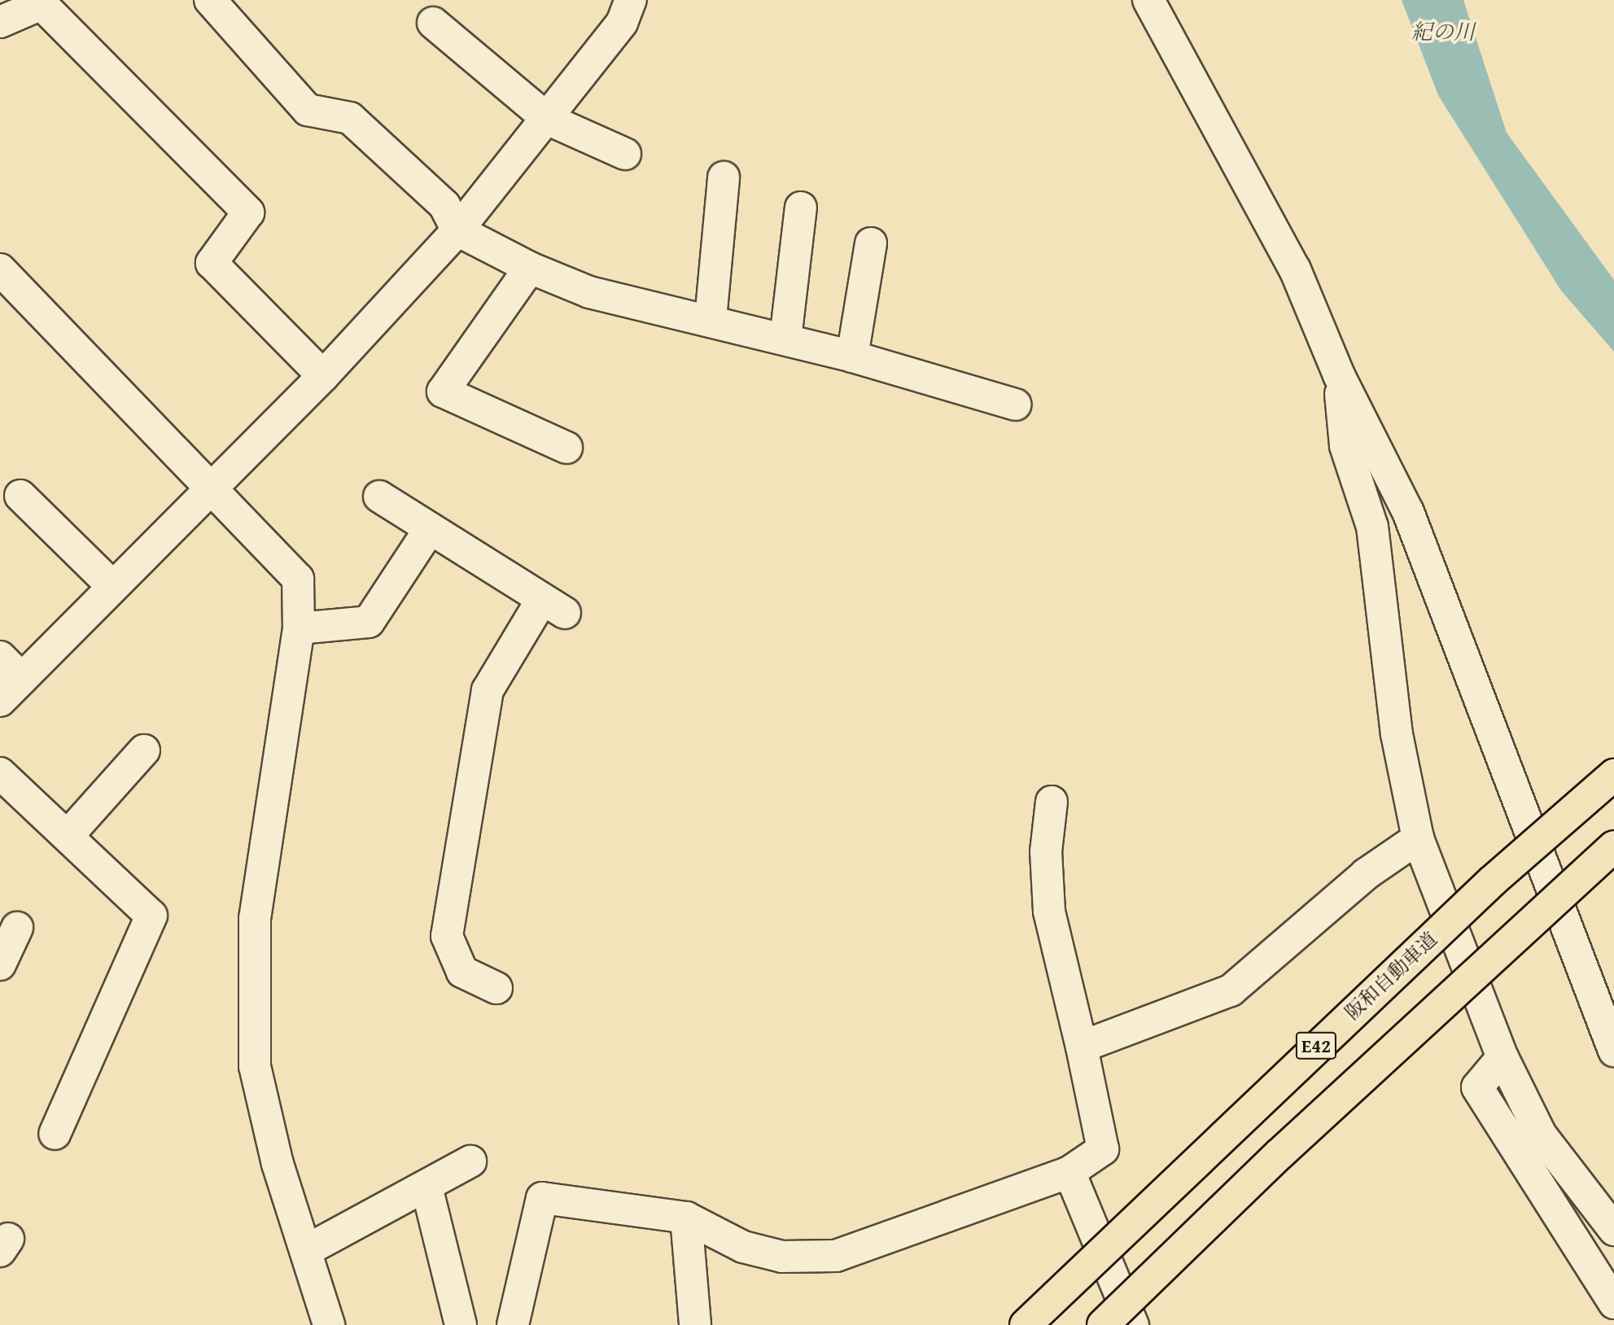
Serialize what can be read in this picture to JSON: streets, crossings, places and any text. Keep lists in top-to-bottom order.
{
  "streets": {
    "highway": ["阪和自動車道", "E42"]
  },
  "water": ["紀の川"]
}
